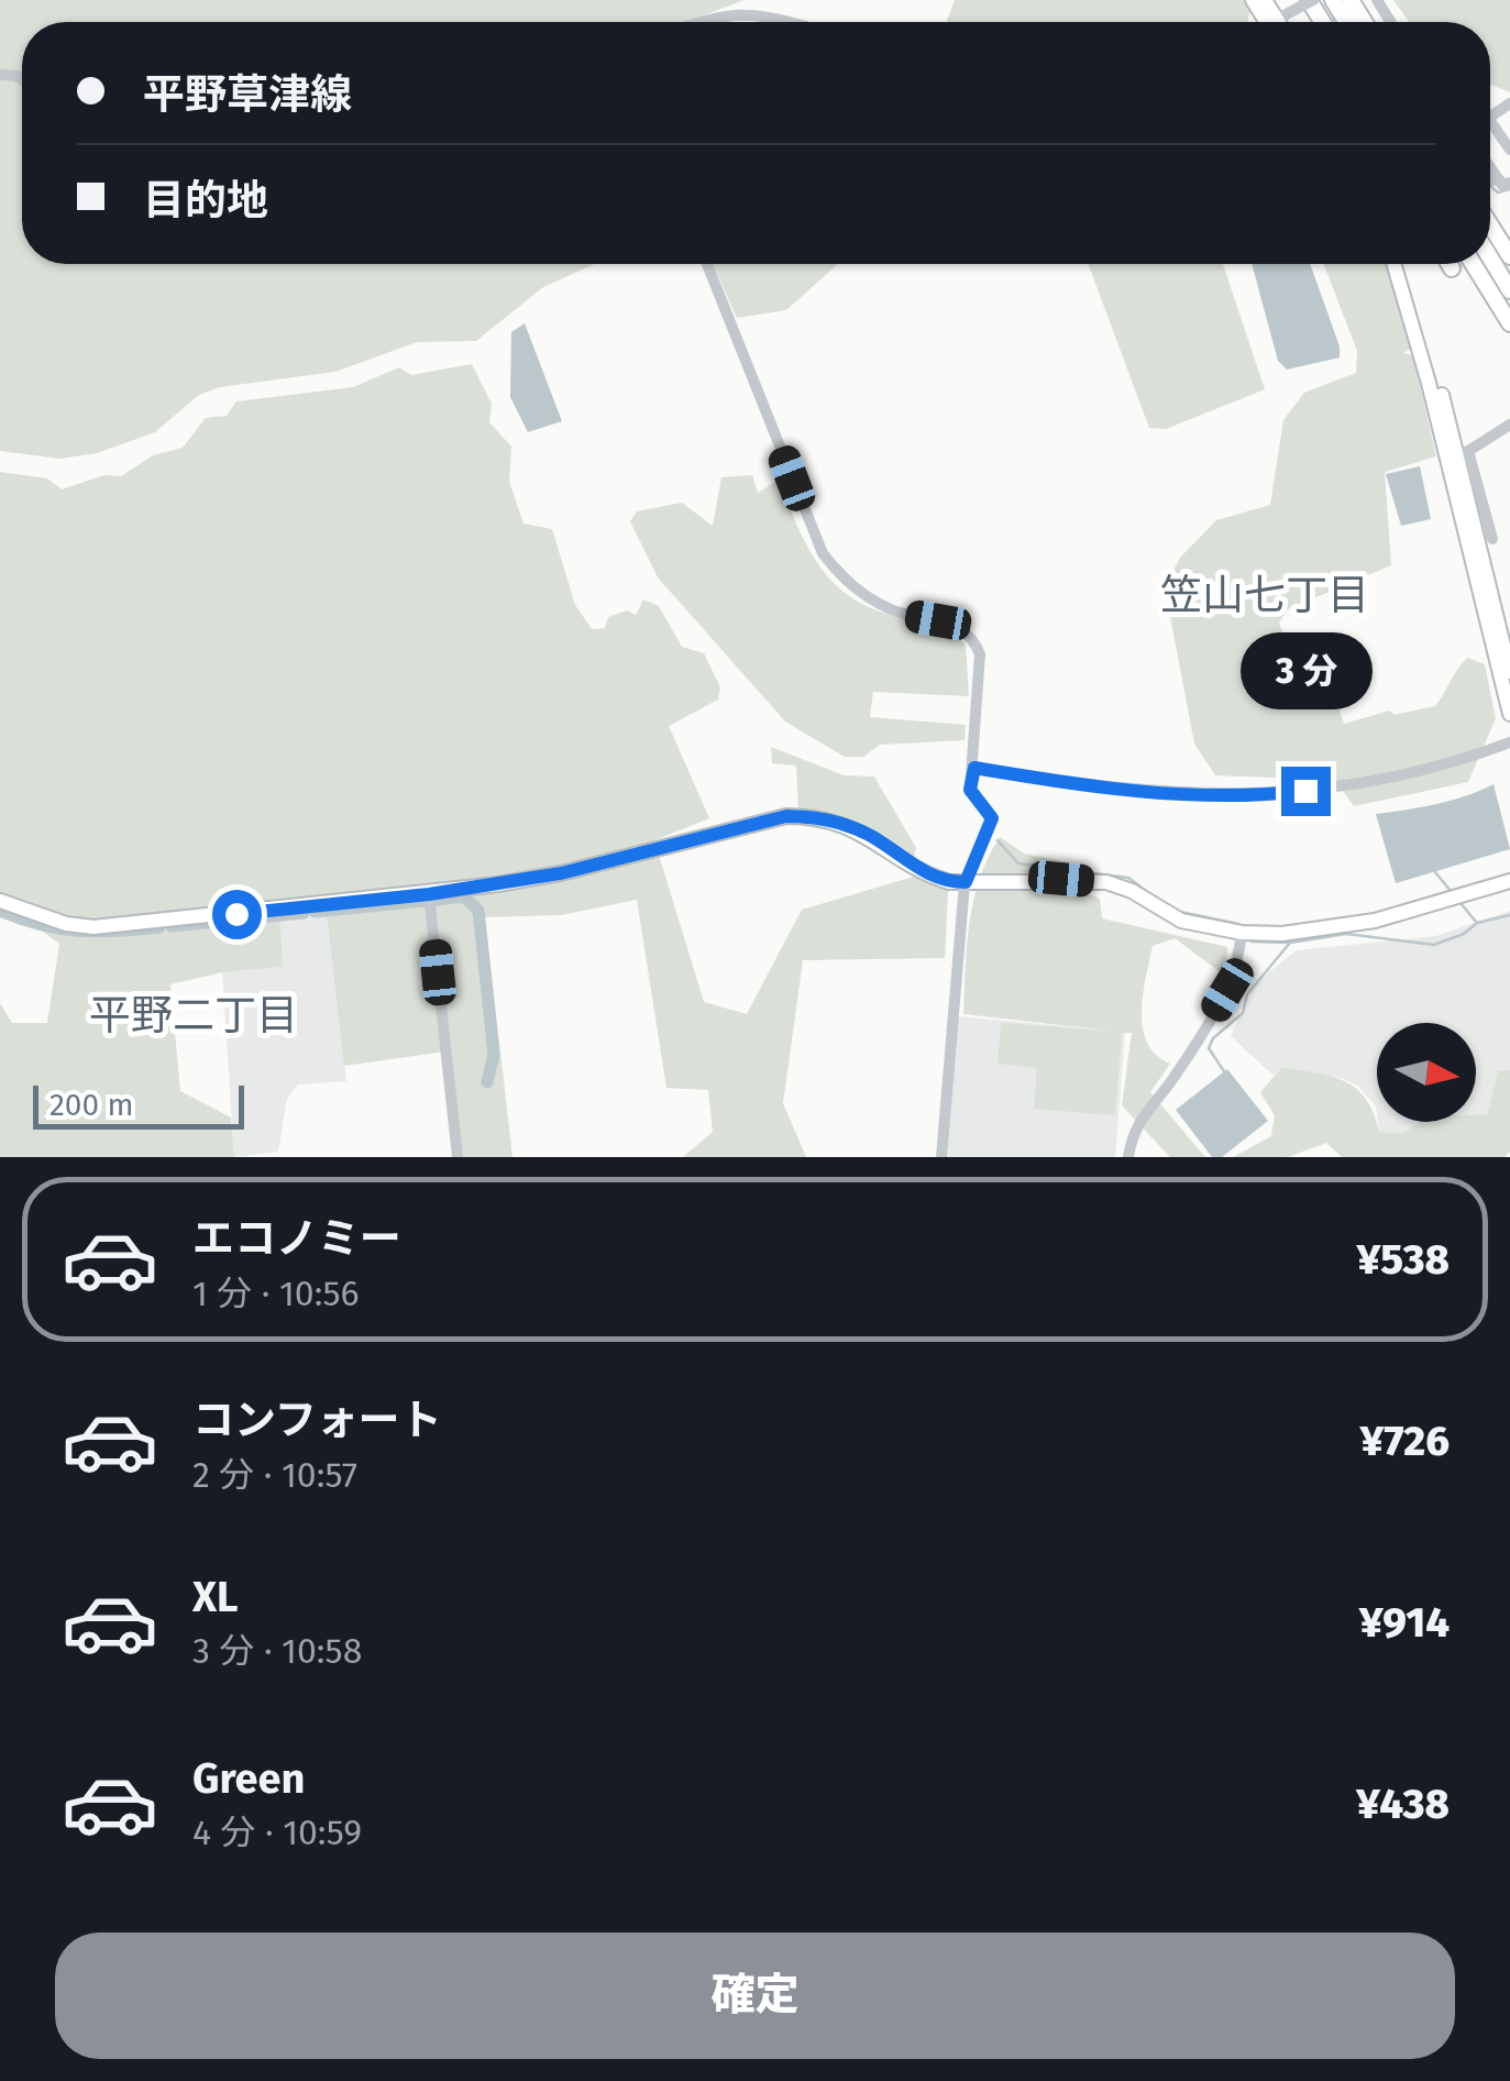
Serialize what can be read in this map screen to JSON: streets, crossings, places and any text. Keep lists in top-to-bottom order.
{
  "districts": ["笠山七丁目", "平野二丁目"],
  "scale_bar": "200 m",
  "north": "right",
  "page": {
    "banner": ["平野草津線", "目的地"],
    "bubble": "3 分",
    "scale": "200 m",
    "list": [
      {
        "name": "エコノミー",
        "note": "1 分 · 10:56",
        "value": "¥538"
      },
      {
        "name": "コンフォート",
        "note": "2 分 · 10:57",
        "value": "¥726"
      },
      {
        "name": "XL",
        "note": "3 分 · 10:58",
        "value": "¥914"
      },
      {
        "name": "Green",
        "note": "4 分 · 10:59",
        "value": "¥438"
      }
    ],
    "buttons": "確定"
  }
}
